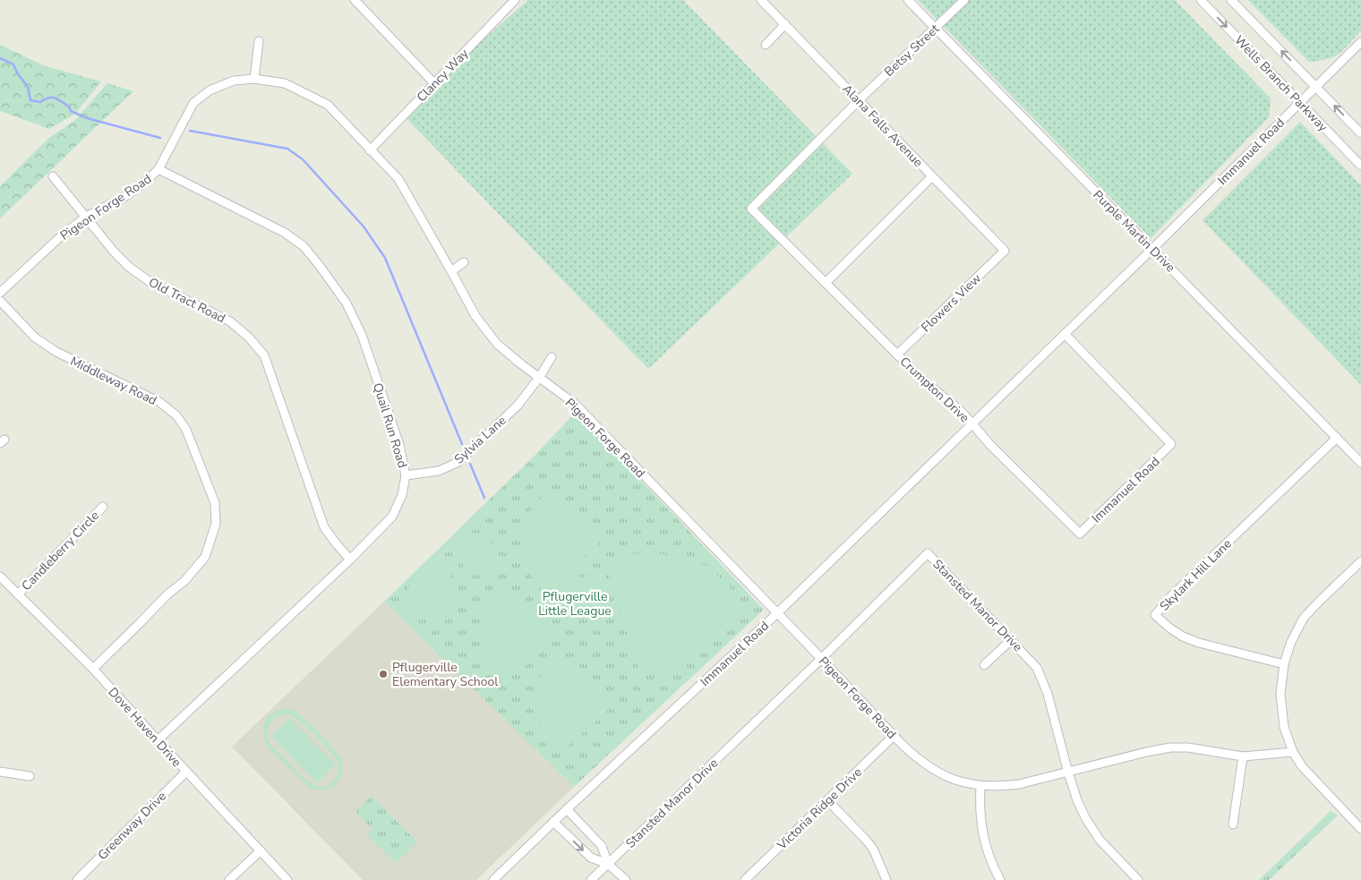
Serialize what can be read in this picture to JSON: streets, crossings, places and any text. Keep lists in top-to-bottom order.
{
  "streets": {
    "street": [
      "Betsy Street",
      "Clancy Way",
      "Wells Branch Parkway",
      "Alana Falls Avenue",
      "Immanuel Road",
      "Pigeon Forge Road",
      "Purple Martin Drive",
      "Old Tract Road",
      "Flowers View",
      "Middleway Road",
      "Crumpton Drive",
      "Quail Run Road",
      "Sylvia Lane",
      "Candleberry Circle",
      "Skylark Hill Lane",
      "Stansted Manor Drive",
      "Dove Haven Drive",
      "Victoria Ridge Drive",
      "Greenway Drive"
    ]
  },
  "crossings": [
    ["Betsy Street", "Alana Falls Avenue"],
    ["Betsy Street", "Purple Martin Drive"],
    ["Betsy Street", "Crumpton Drive"],
    ["Clancy Way", "Pigeon Forge Road"],
    ["Wells Branch Parkway", "Immanuel Road"],
    ["Alana Falls Avenue", "Flowers View"],
    ["Immanuel Road", "Pigeon Forge Road"],
    ["Immanuel Road", "Purple Martin Drive"],
    ["Immanuel Road", "Crumpton Drive"],
    ["Pigeon Forge Road", "Old Tract Road"],
    ["Pigeon Forge Road", "Quail Run Road"],
    ["Pigeon Forge Road", "Sylvia Lane"],
    ["Pigeon Forge Road", "Stansted Manor Drive"],
    ["Pigeon Forge Road", "Victoria Ridge Drive"],
    ["Purple Martin Drive", "Skylark Hill Lane"],
    ["Old Tract Road", "Quail Run Road"],
    ["Flowers View", "Crumpton Drive"],
    ["Middleway Road", "Dove Haven Drive"],
    ["Quail Run Road", "Sylvia Lane"],
    ["Quail Run Road", "Dove Haven Drive"],
    ["Candleberry Circle", "Dove Haven Drive"],
    ["Dove Haven Drive", "Greenway Drive"]
  ],
  "parks": ["Pflugerville Little League"],
  "places": ["Pflugerville Elementary School"]
}
